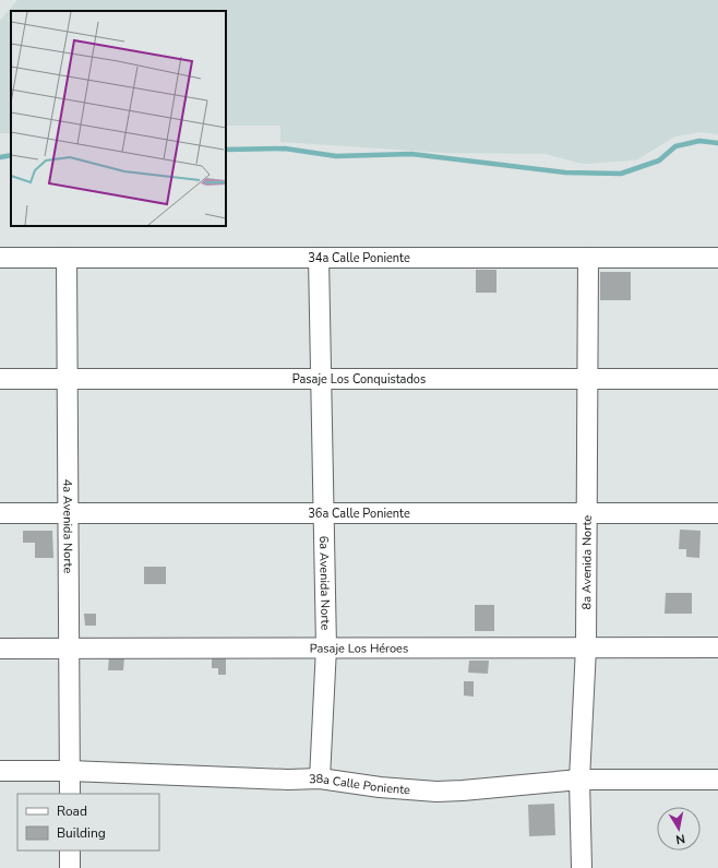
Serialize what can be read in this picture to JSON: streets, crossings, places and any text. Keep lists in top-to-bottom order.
{
  "streets": {
    "street": [
      "34a Calle Poniente",
      "Pasaje Los Conquistados",
      "36a Calle Poniente",
      "4a Avenida Norte",
      "8a Avenida Norte",
      "6a Avenida Norte",
      "Pasaje Los Héroes",
      "38a Calle Poniente"
    ]
  },
  "crossings": [
    ["34a Calle Poniente", "4a Avenida Norte"],
    ["34a Calle Poniente", "8a Avenida Norte"],
    ["34a Calle Poniente", "6a Avenida Norte"],
    ["Pasaje Los Conquistados", "4a Avenida Norte"],
    ["Pasaje Los Conquistados", "8a Avenida Norte"],
    ["Pasaje Los Conquistados", "6a Avenida Norte"],
    ["36a Calle Poniente", "4a Avenida Norte"],
    ["36a Calle Poniente", "8a Avenida Norte"],
    ["36a Calle Poniente", "6a Avenida Norte"],
    ["4a Avenida Norte", "Pasaje Los Héroes"],
    ["4a Avenida Norte", "38a Calle Poniente"],
    ["8a Avenida Norte", "Pasaje Los Héroes"],
    ["8a Avenida Norte", "38a Calle Poniente"],
    ["6a Avenida Norte", "Pasaje Los Héroes"],
    ["6a Avenida Norte", "38a Calle Poniente"]
  ],
  "legend": ["Road", "Building"],
  "north": "bottom"
}
